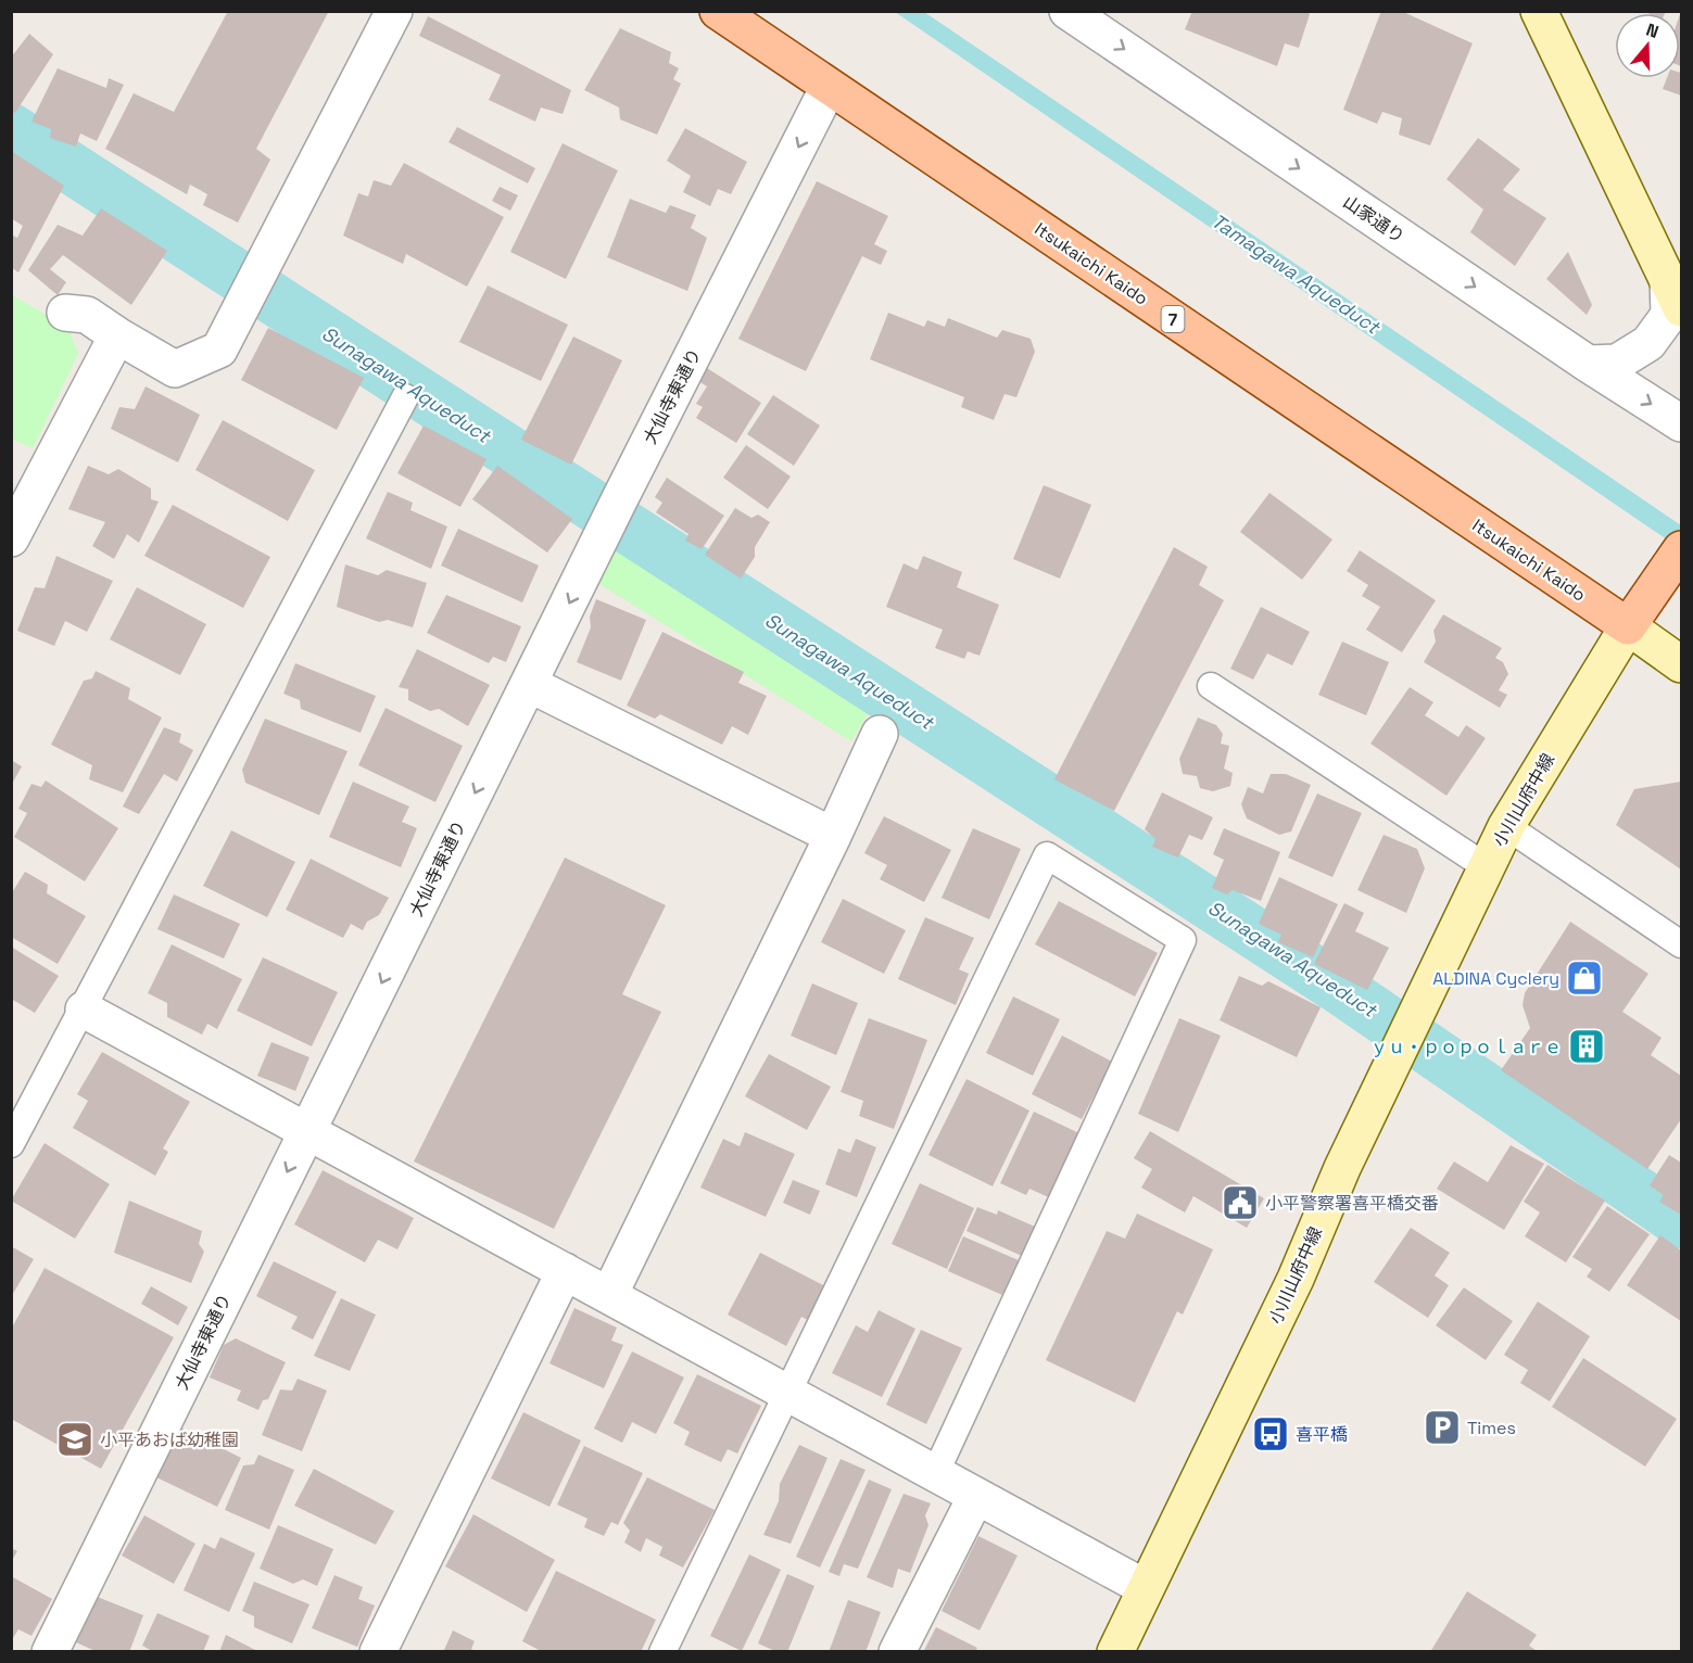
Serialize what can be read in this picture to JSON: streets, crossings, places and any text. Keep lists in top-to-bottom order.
{
  "streets": {
    "main road": ["Itsukaichi Kaido", "7", "小川山府中線"],
    "street": ["山家通り", "大仙寺東通り"]
  },
  "crossings": [
    ["Itsukaichi Kaido", "大仙寺東通り"],
    ["Itsukaichi Kaido", "小川山府中線"]
  ],
  "one_way": ["山家通り", "大仙寺東通り"],
  "water": ["Tamagawa Aqueduct", "Sunagawa Aqueduct"],
  "places": {
    "shop": ["ALDINA Cyclery"],
    "building": ["ｙｕ・ｐｏｐｏｌａｒｅ"],
    "public building": ["小平警察署喜平橋交番"],
    "parking": ["Times"],
    "bus stop": ["喜平橋"],
    "school or university": ["小平あおば幼稚園"]
  },
  "north": "top"
}
